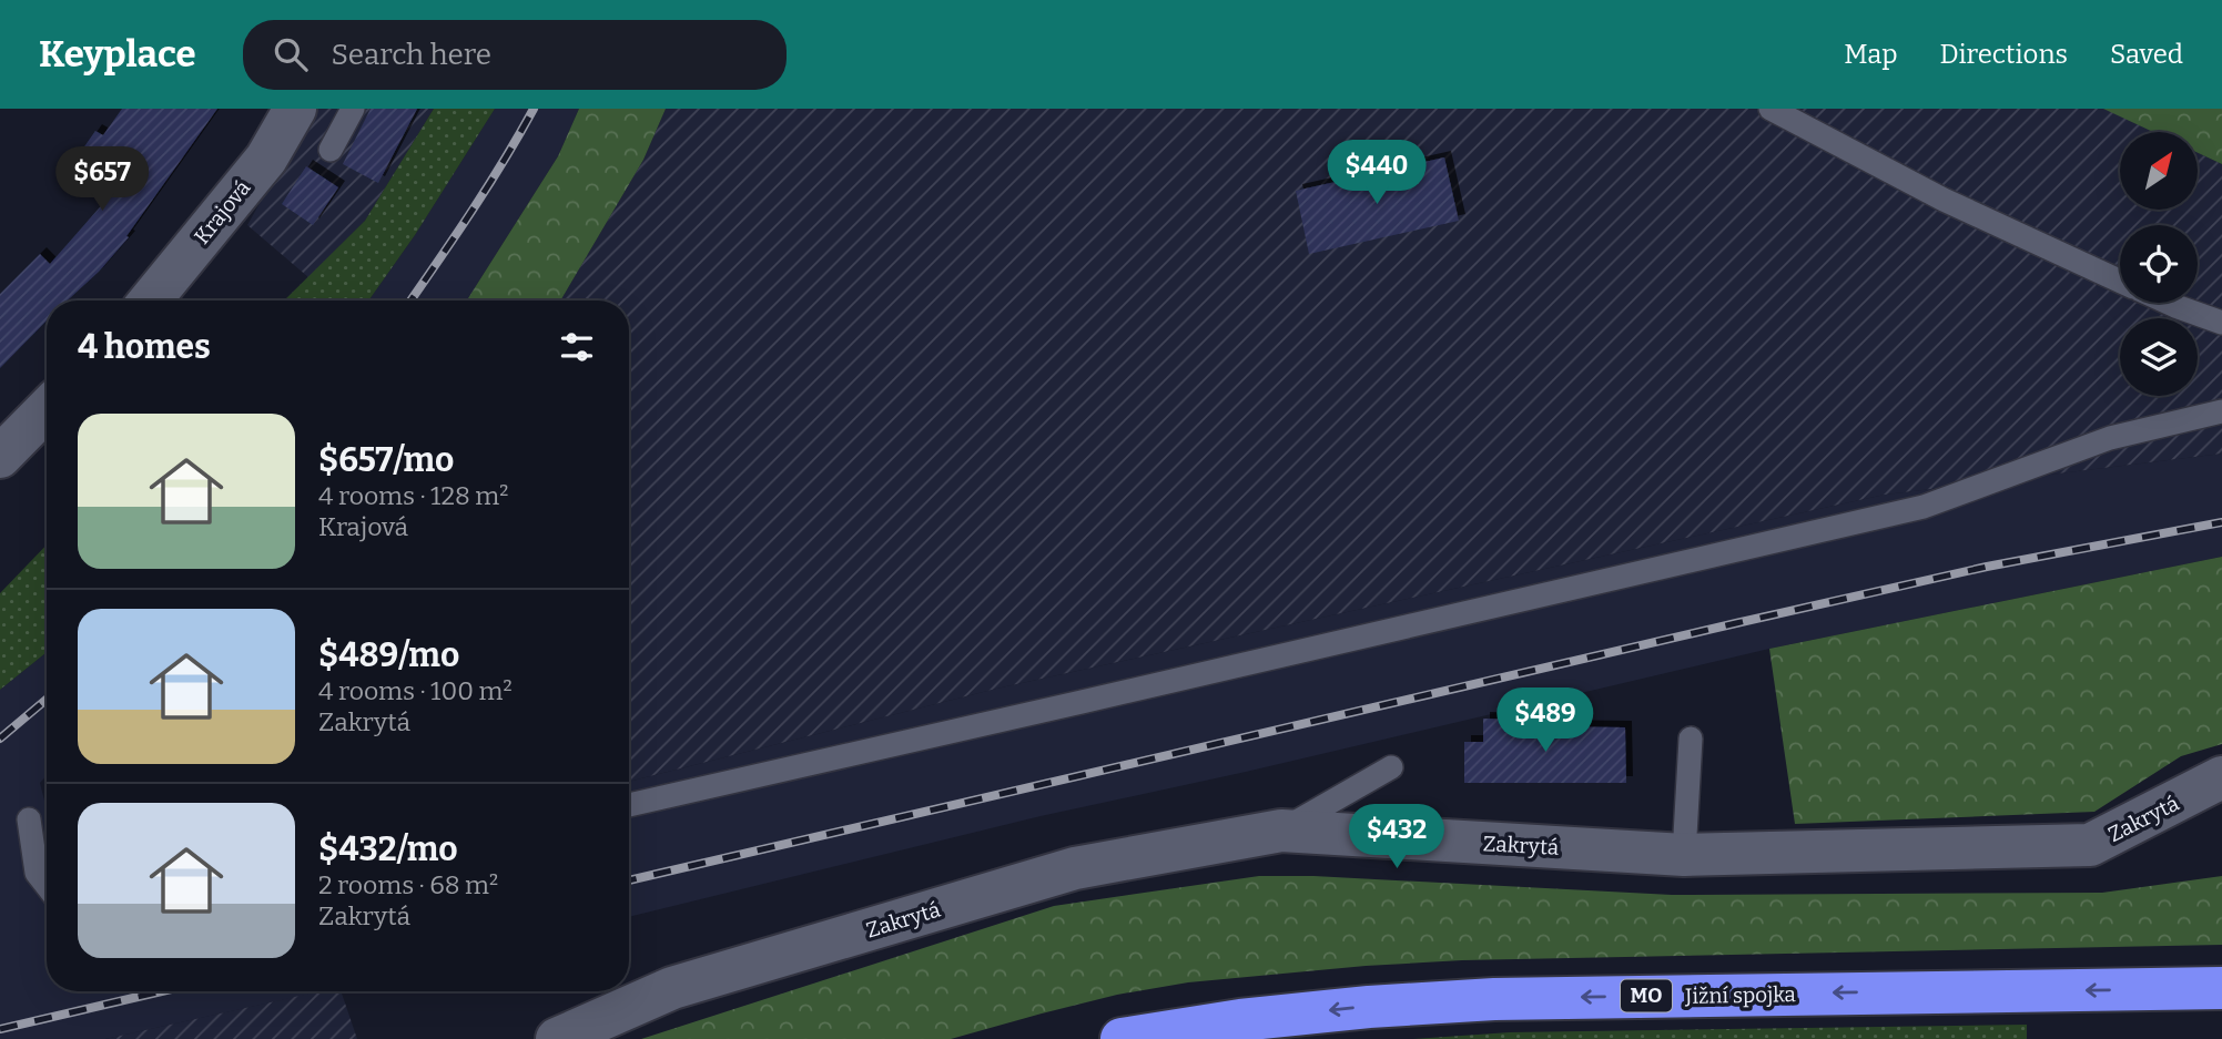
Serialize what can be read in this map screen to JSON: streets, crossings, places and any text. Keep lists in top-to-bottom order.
{
  "streets": {
    "highway": ["Jižní spojka", "MO"],
    "street": ["Krajová", "Zakrytá"]
  },
  "one_way": ["Jižní spojka"],
  "north": "top right",
  "page": {
    "header": "Keyplace",
    "search": "Search here",
    "nav": ["Map", "Directions", "Saved"],
    "price": [
      "$440",
      "$657",
      "$489",
      "$432"
    ],
    "heading": "4 homes",
    "list": [
      {
        "name": "$657/mo",
        "note": "4 rooms · 128 m² · Krajová"
      },
      {
        "name": "$489/mo",
        "note": "4 rooms · 100 m² · Zakrytá"
      },
      {
        "name": "$432/mo",
        "note": "2 rooms · 68 m² · Zakrytá"
      }
    ]
  }
}
